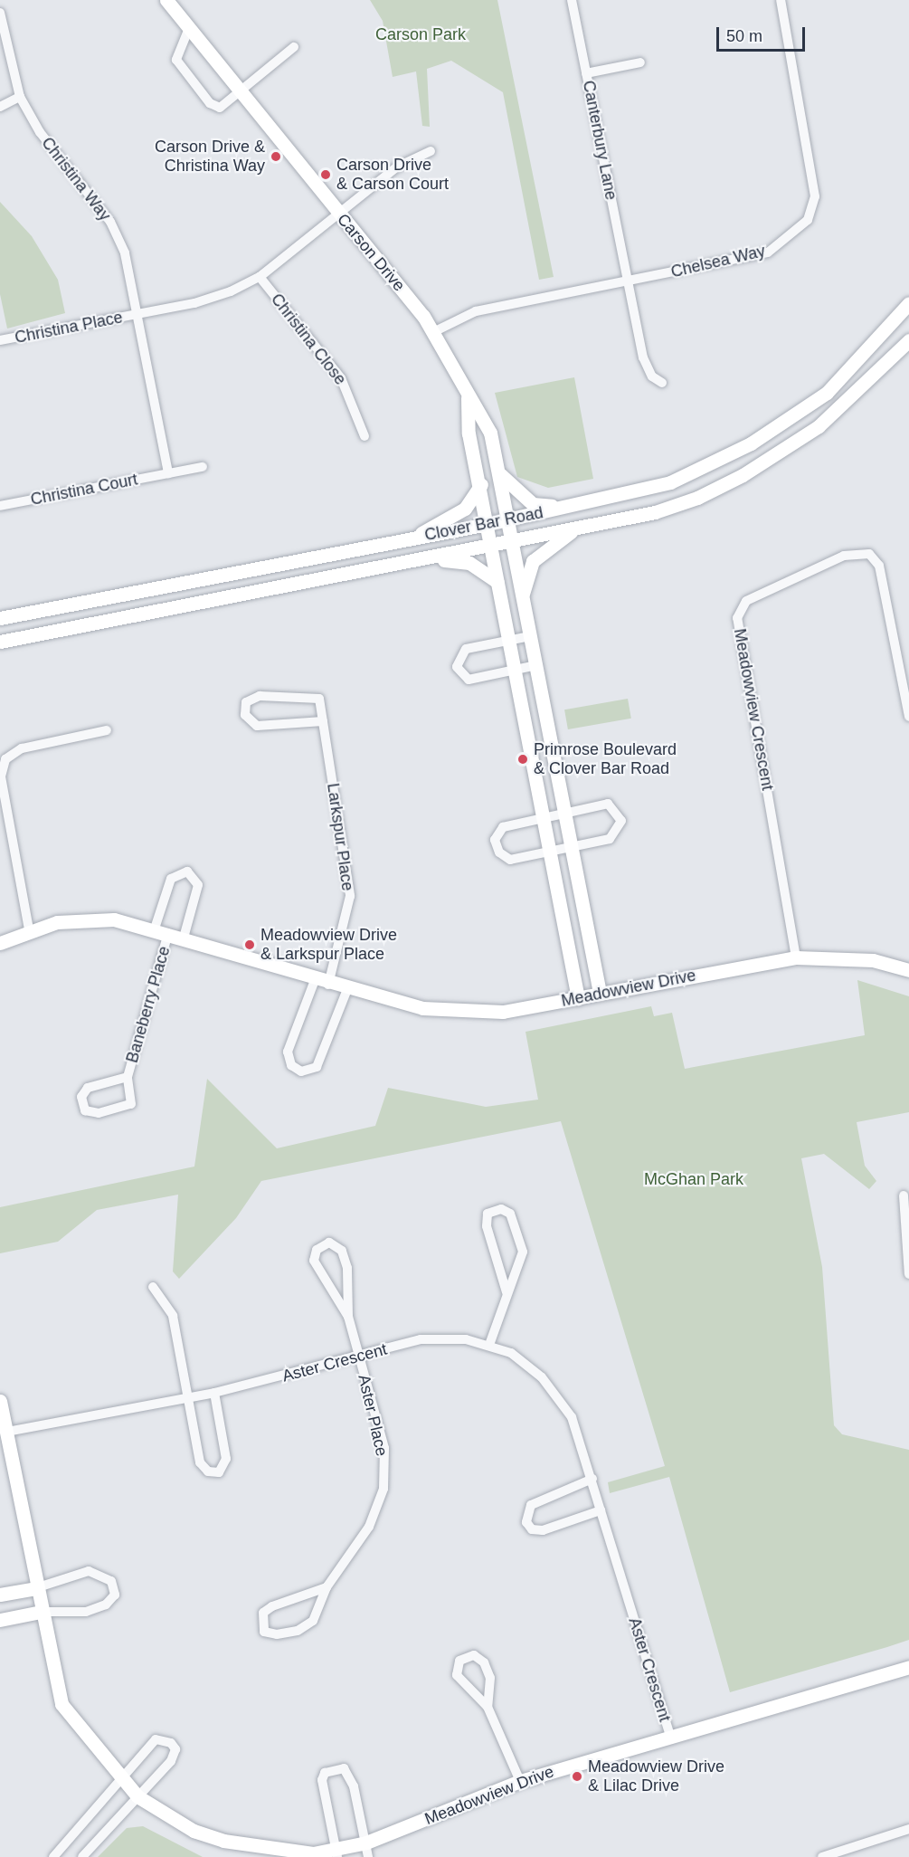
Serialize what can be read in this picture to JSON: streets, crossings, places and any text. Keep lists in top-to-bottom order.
{
  "streets": {
    "street": [
      "Canterbury Lane",
      "Christina Way",
      "Carson Drive",
      "Chelsea Way",
      "Christina Place",
      "Christina Close",
      "Christina Court",
      "Clover Bar Road",
      "Meadowview Crescent",
      "Larkspur Place",
      "Meadowview Drive",
      "Baneberry Place",
      "Aster Crescent",
      "Aster Place"
    ]
  },
  "crossings": [
    ["Canterbury Lane", "Chelsea Way"],
    ["Christina Way", "Christina Place"],
    ["Carson Drive", "Chelsea Way"],
    ["Carson Drive", "Clover Bar Road"],
    ["Carson Drive", "Meadowview Drive"],
    ["Meadowview Crescent", "Meadowview Drive"],
    ["Larkspur Place", "Meadowview Drive"],
    ["Meadowview Drive", "Baneberry Place"],
    ["Meadowview Drive", "Aster Crescent"],
    ["Aster Crescent", "Aster Place"]
  ],
  "parks": ["Carson Park", "McGhan Park"],
  "places": [
    "Carson Drive & Christina Way",
    "Carson Drive & Carson Court",
    "Primrose Boulevard & Clover Bar Road",
    "Meadowview Drive & Larkspur Place",
    "Meadowview Drive & Lilac Drive"
  ],
  "scale_bar": "50 m"
}
